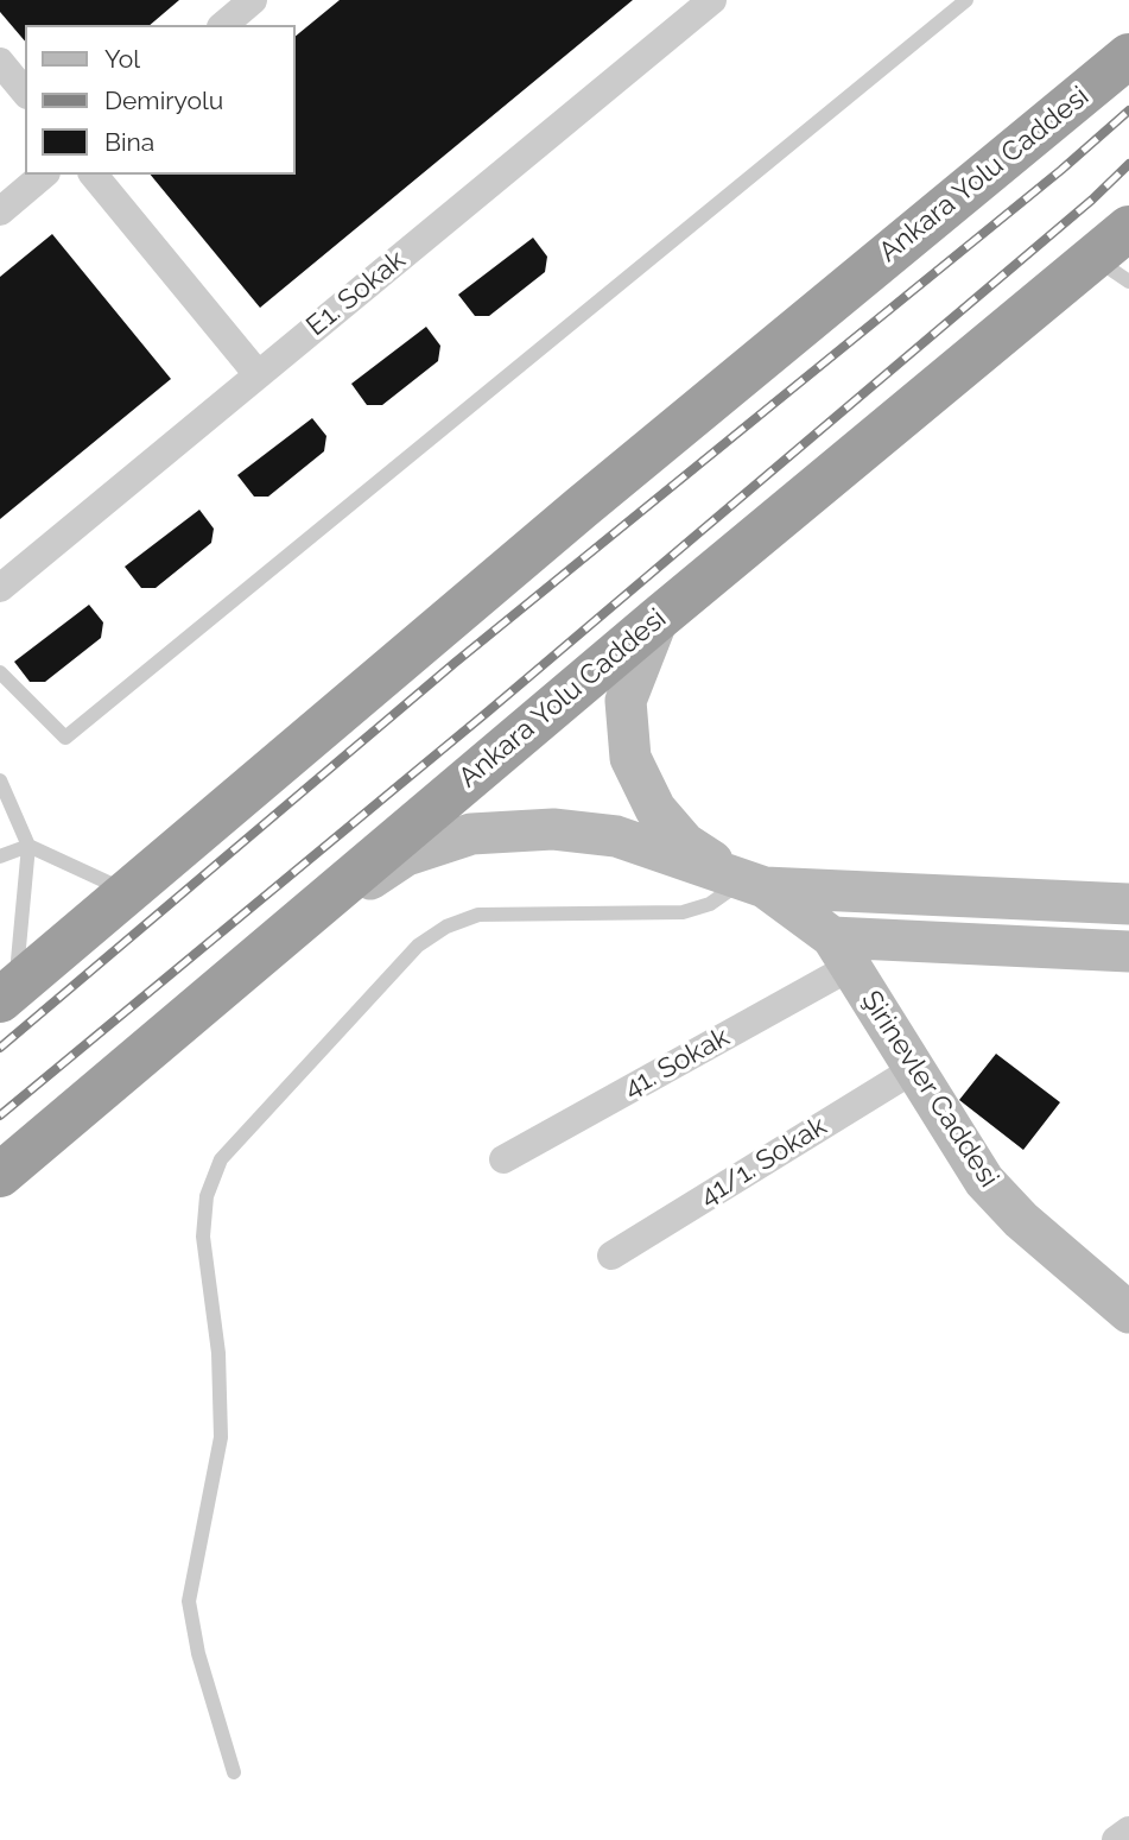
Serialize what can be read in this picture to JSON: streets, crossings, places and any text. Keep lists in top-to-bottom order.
{
  "streets": {
    "highway": ["Ankara Yolu Caddesi"],
    "main road": ["Şirinevler Caddesi"],
    "street": ["E1. Sokak", "41. Sokak", "41/1. Sokak"]
  },
  "crossings": [
    ["Ankara Yolu Caddesi", "Şirinevler Caddesi"],
    ["41. Sokak", "Şirinevler Caddesi"],
    ["Şirinevler Caddesi", "41/1. Sokak"]
  ],
  "legend": ["Yol", "Demiryolu", "Bina"]
}
